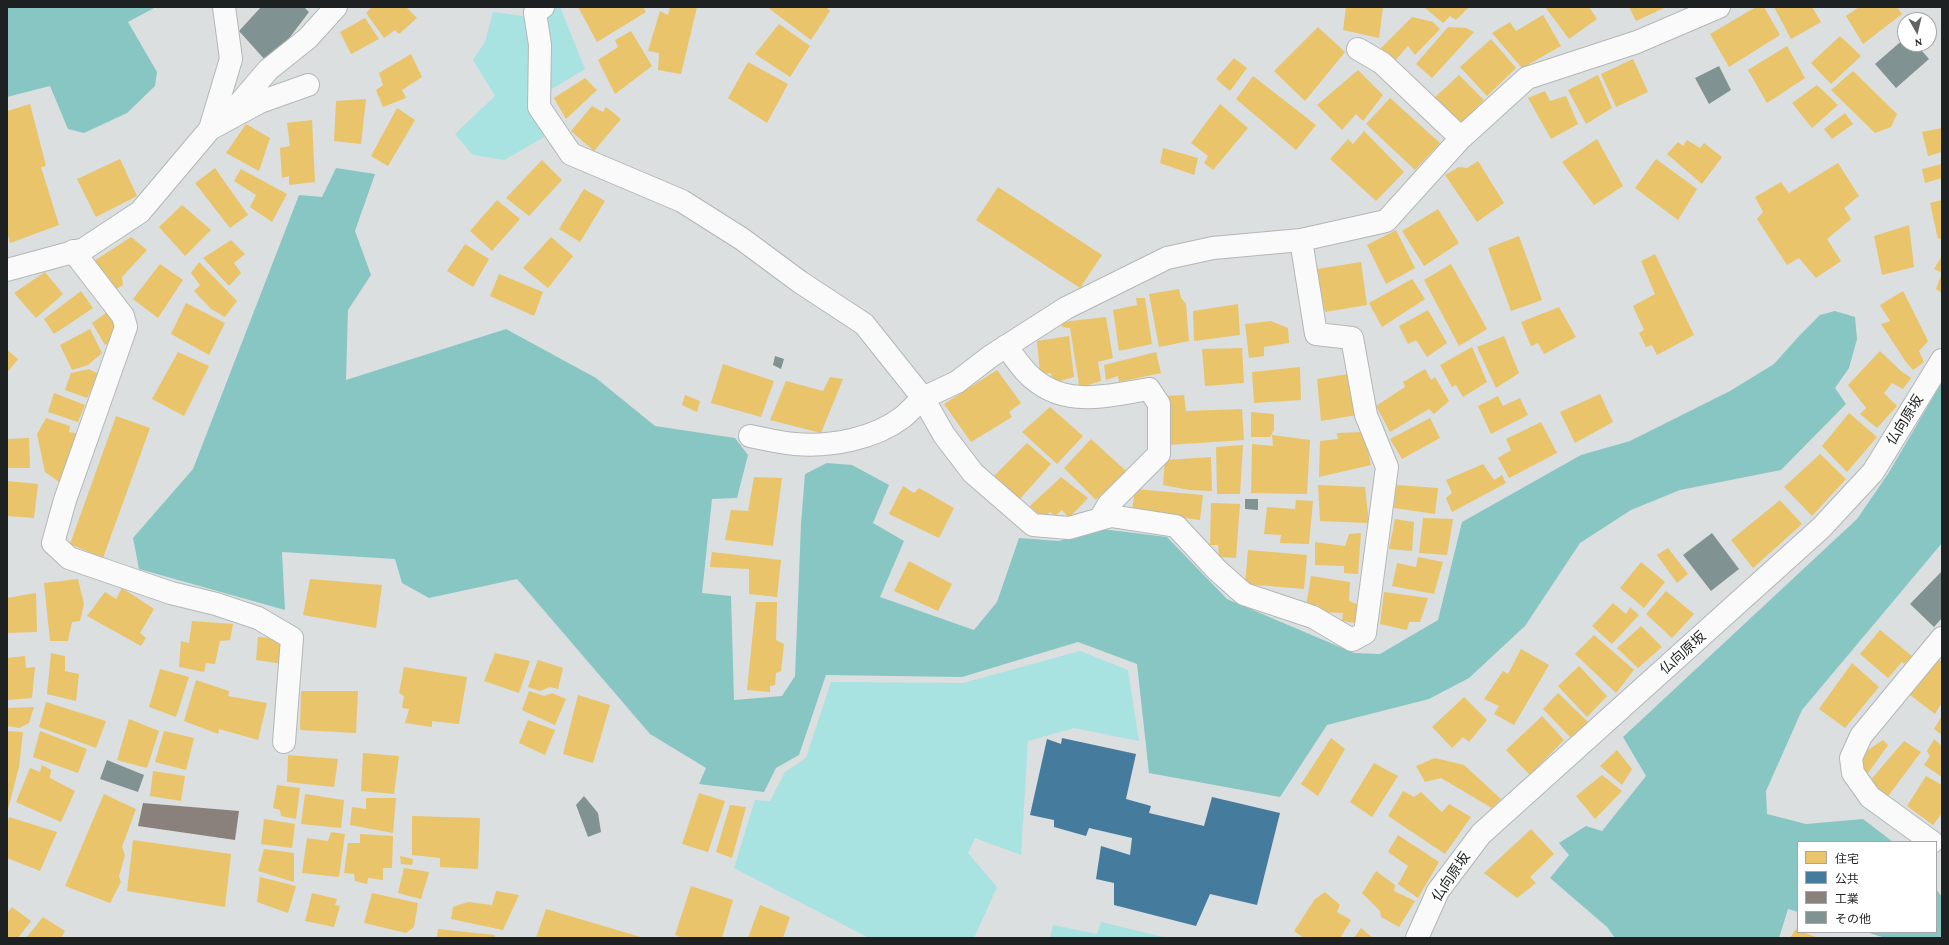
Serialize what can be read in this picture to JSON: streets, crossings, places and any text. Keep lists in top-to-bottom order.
{
  "streets": {
    "street": ["仏向原坂"]
  },
  "legend": [
    "住宅",
    "公共",
    "工業",
    "その他"
  ],
  "north": "bottom"
}
